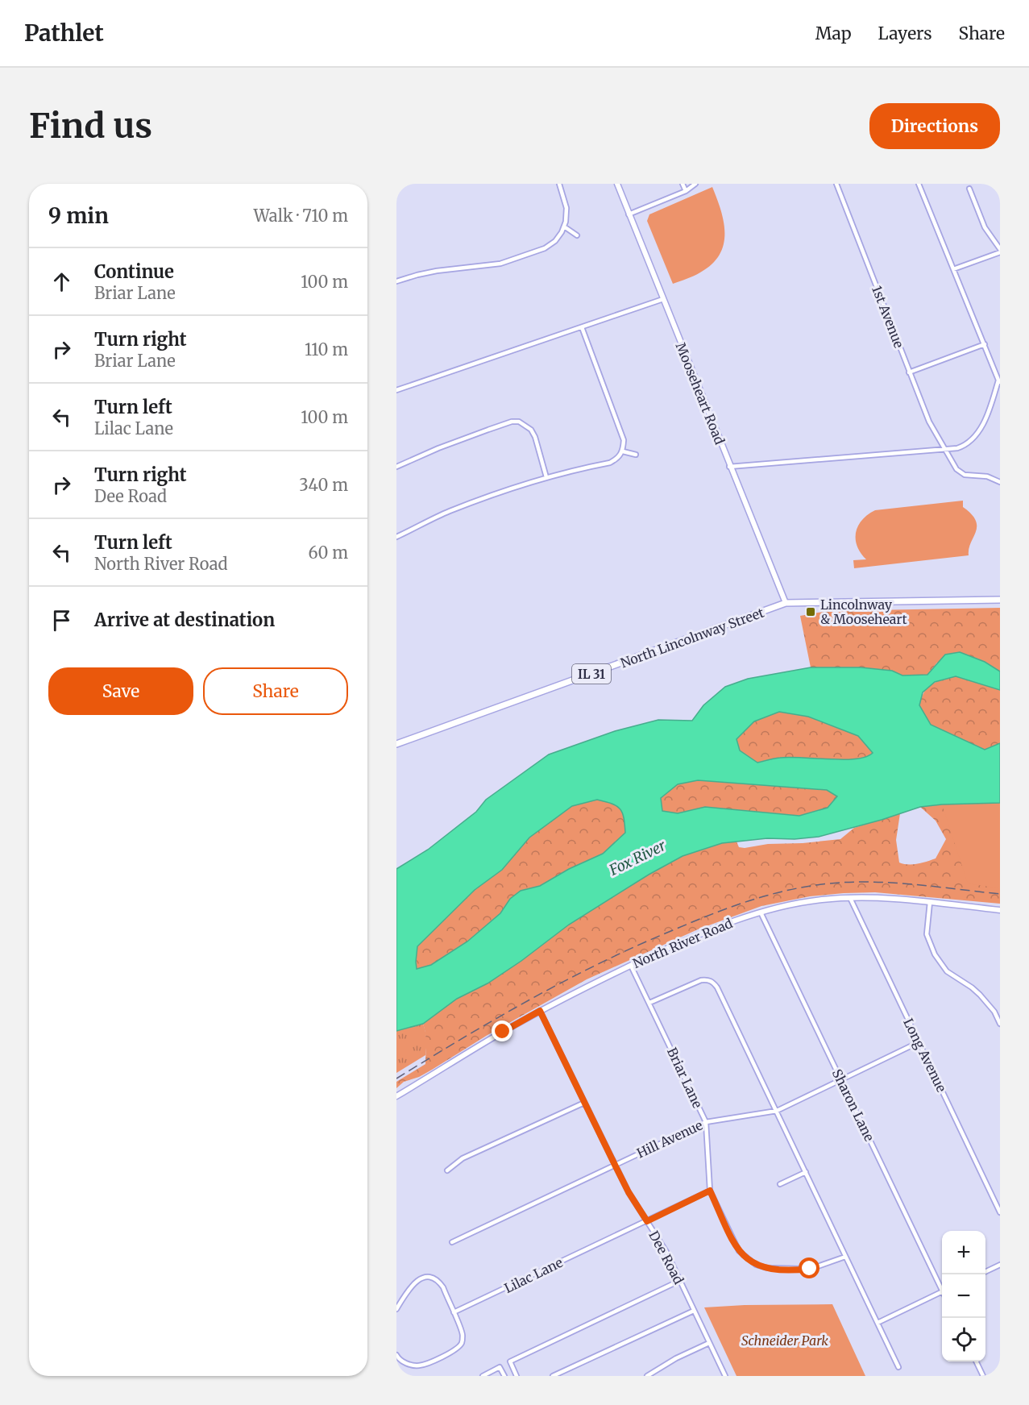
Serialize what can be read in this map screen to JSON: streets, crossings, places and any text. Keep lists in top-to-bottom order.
{
  "streets": {
    "main road": [
      "Mooseheart Road",
      "North Lincolnway Street",
      "IL 31",
      "North River Road"
    ],
    "street": [
      "1st Avenue",
      "Long Avenue",
      "Briar Lane",
      "Sharon Lane",
      "Hill Avenue",
      "Dee Road",
      "Lilac Lane"
    ]
  },
  "crossings": [
    ["Mooseheart Road", "North Lincolnway Street"],
    ["North River Road", "Long Avenue"],
    ["North River Road", "Briar Lane"],
    ["North River Road", "Sharon Lane"],
    ["North River Road", "Dee Road"],
    ["Long Avenue", "Hill Avenue"],
    ["Briar Lane", "Hill Avenue"],
    ["Briar Lane", "Lilac Lane"],
    ["Sharon Lane", "Hill Avenue"],
    ["Hill Avenue", "Dee Road"],
    ["Dee Road", "Lilac Lane"]
  ],
  "water": ["Fox River"],
  "parks": ["Schneider Park"],
  "places": {
    "transit": ["Lincolnway & Mooseheart"]
  },
  "page": {
    "header": "Pathlet",
    "nav": ["Map", "Layers", "Share"],
    "buttons": [
      "Directions",
      ["Save", "Share"]
    ],
    "title": "Find us",
    "heading": ["9 min", "Walk · 710 m"],
    "list": [
      ["Continue", "Briar Lane", "100 m"],
      ["Turn right", "Briar Lane", "110 m"],
      ["Turn left", "Lilac Lane", "100 m"],
      ["Turn right", "Dee Road", "340 m"],
      ["Turn left", "North River Road", "60 m"],
      "Arrive at destination"
    ],
    "map_buttons": ["+", "−"]
  }
}
